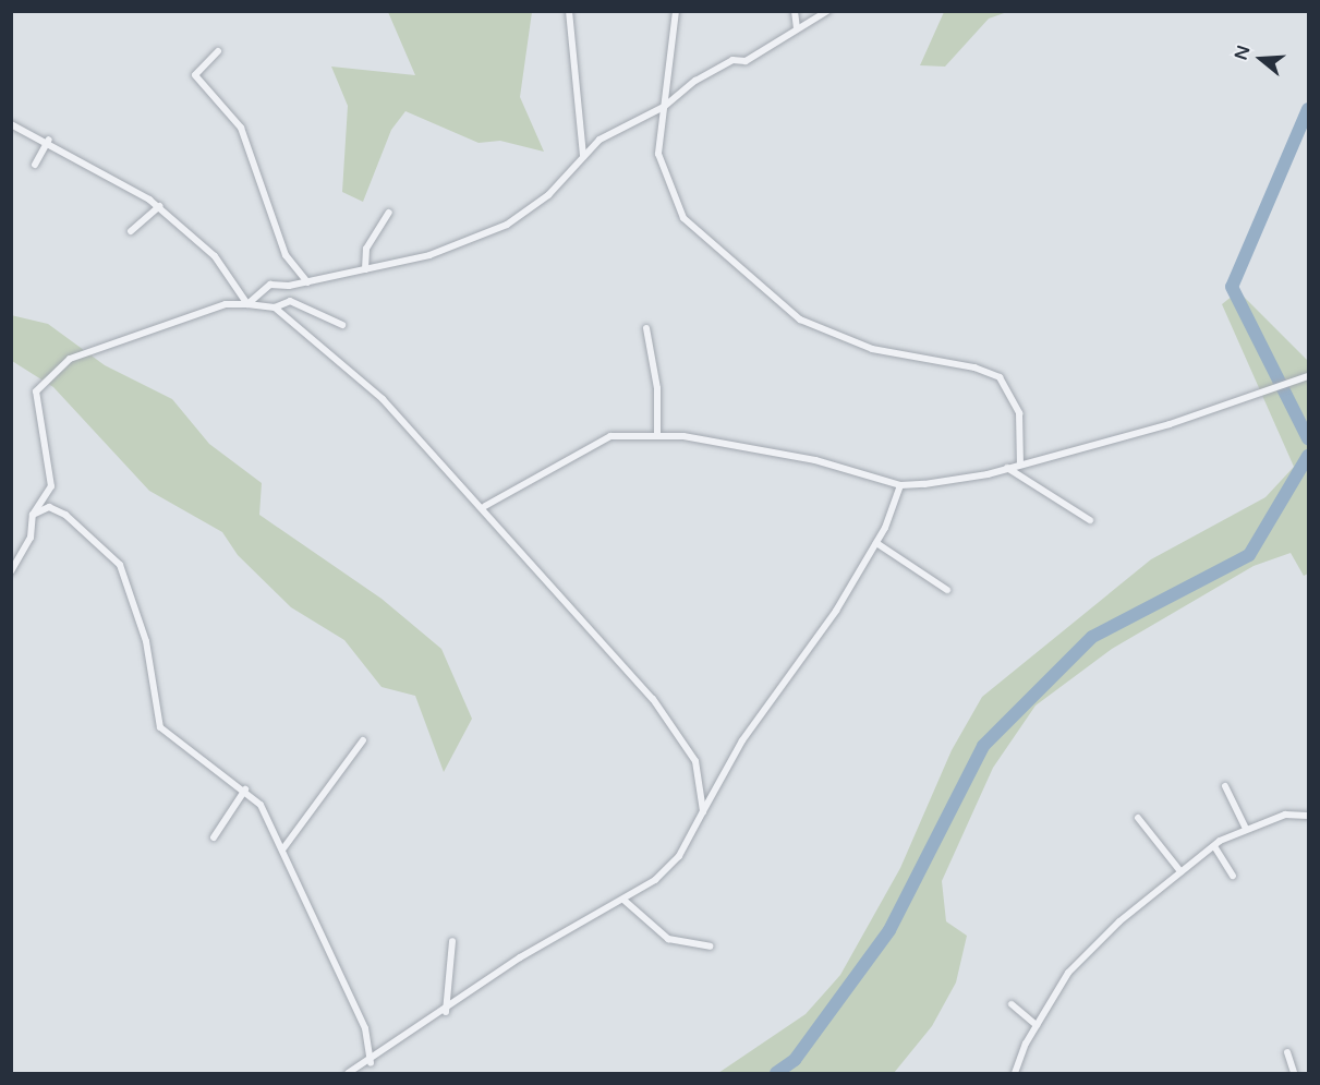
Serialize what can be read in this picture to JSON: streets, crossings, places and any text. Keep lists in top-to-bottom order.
{
  "north": "left"
}
